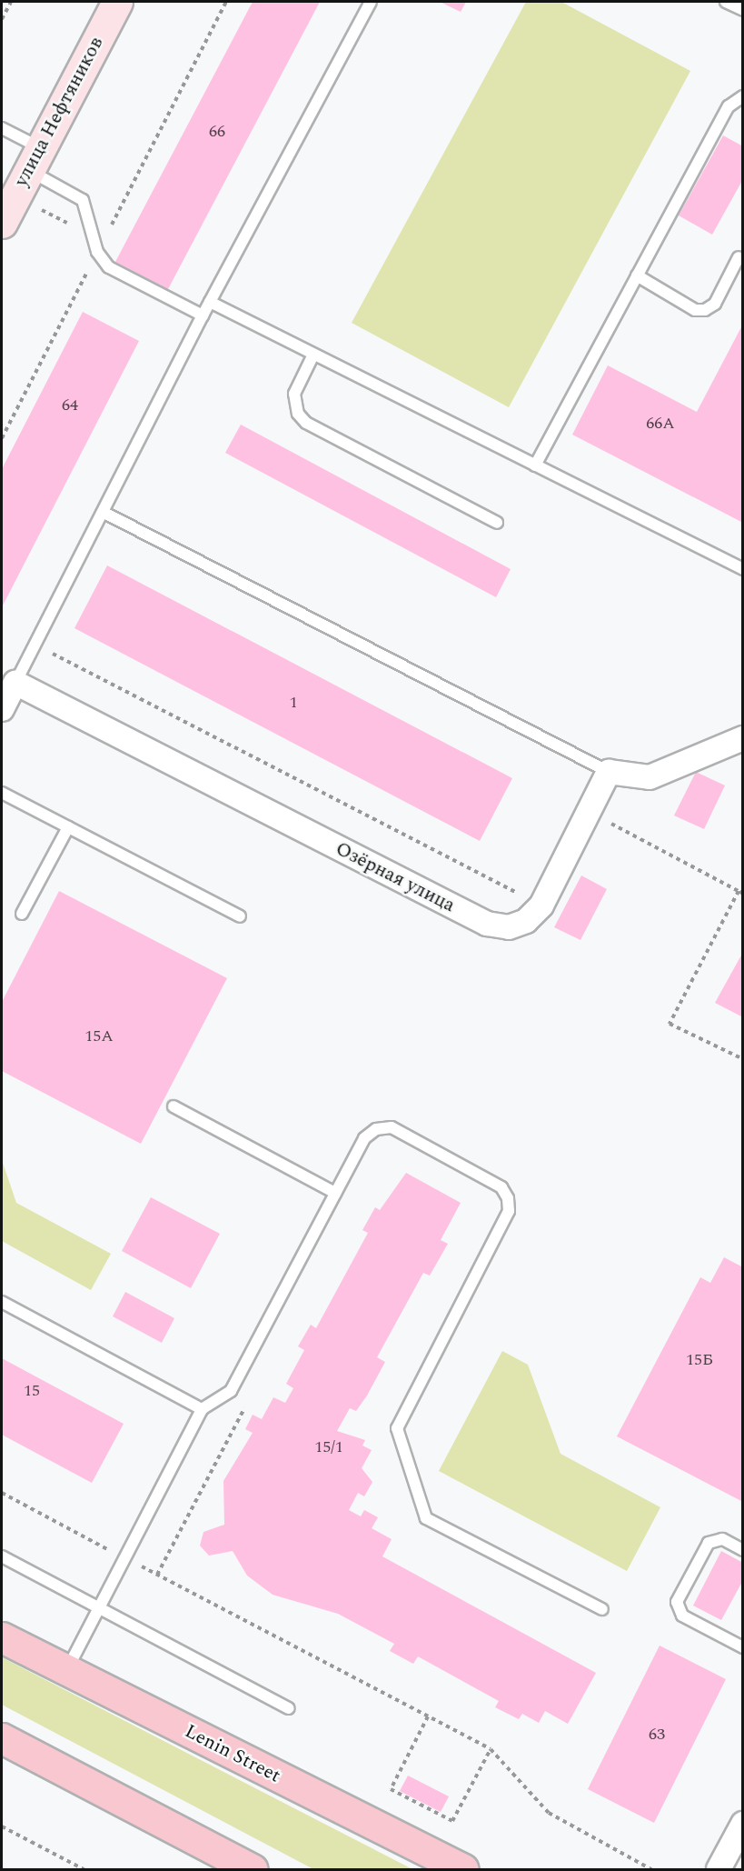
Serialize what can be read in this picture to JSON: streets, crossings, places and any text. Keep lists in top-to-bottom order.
{
  "streets": {
    "main road": ["улица Нефтяников", "Lenin Street"],
    "street": ["Озёрная улица"]
  },
  "house_numbers": [
    "66",
    "64",
    "66А",
    "1",
    "15А",
    "15Б",
    "15",
    "15/1",
    "63"
  ]
}
